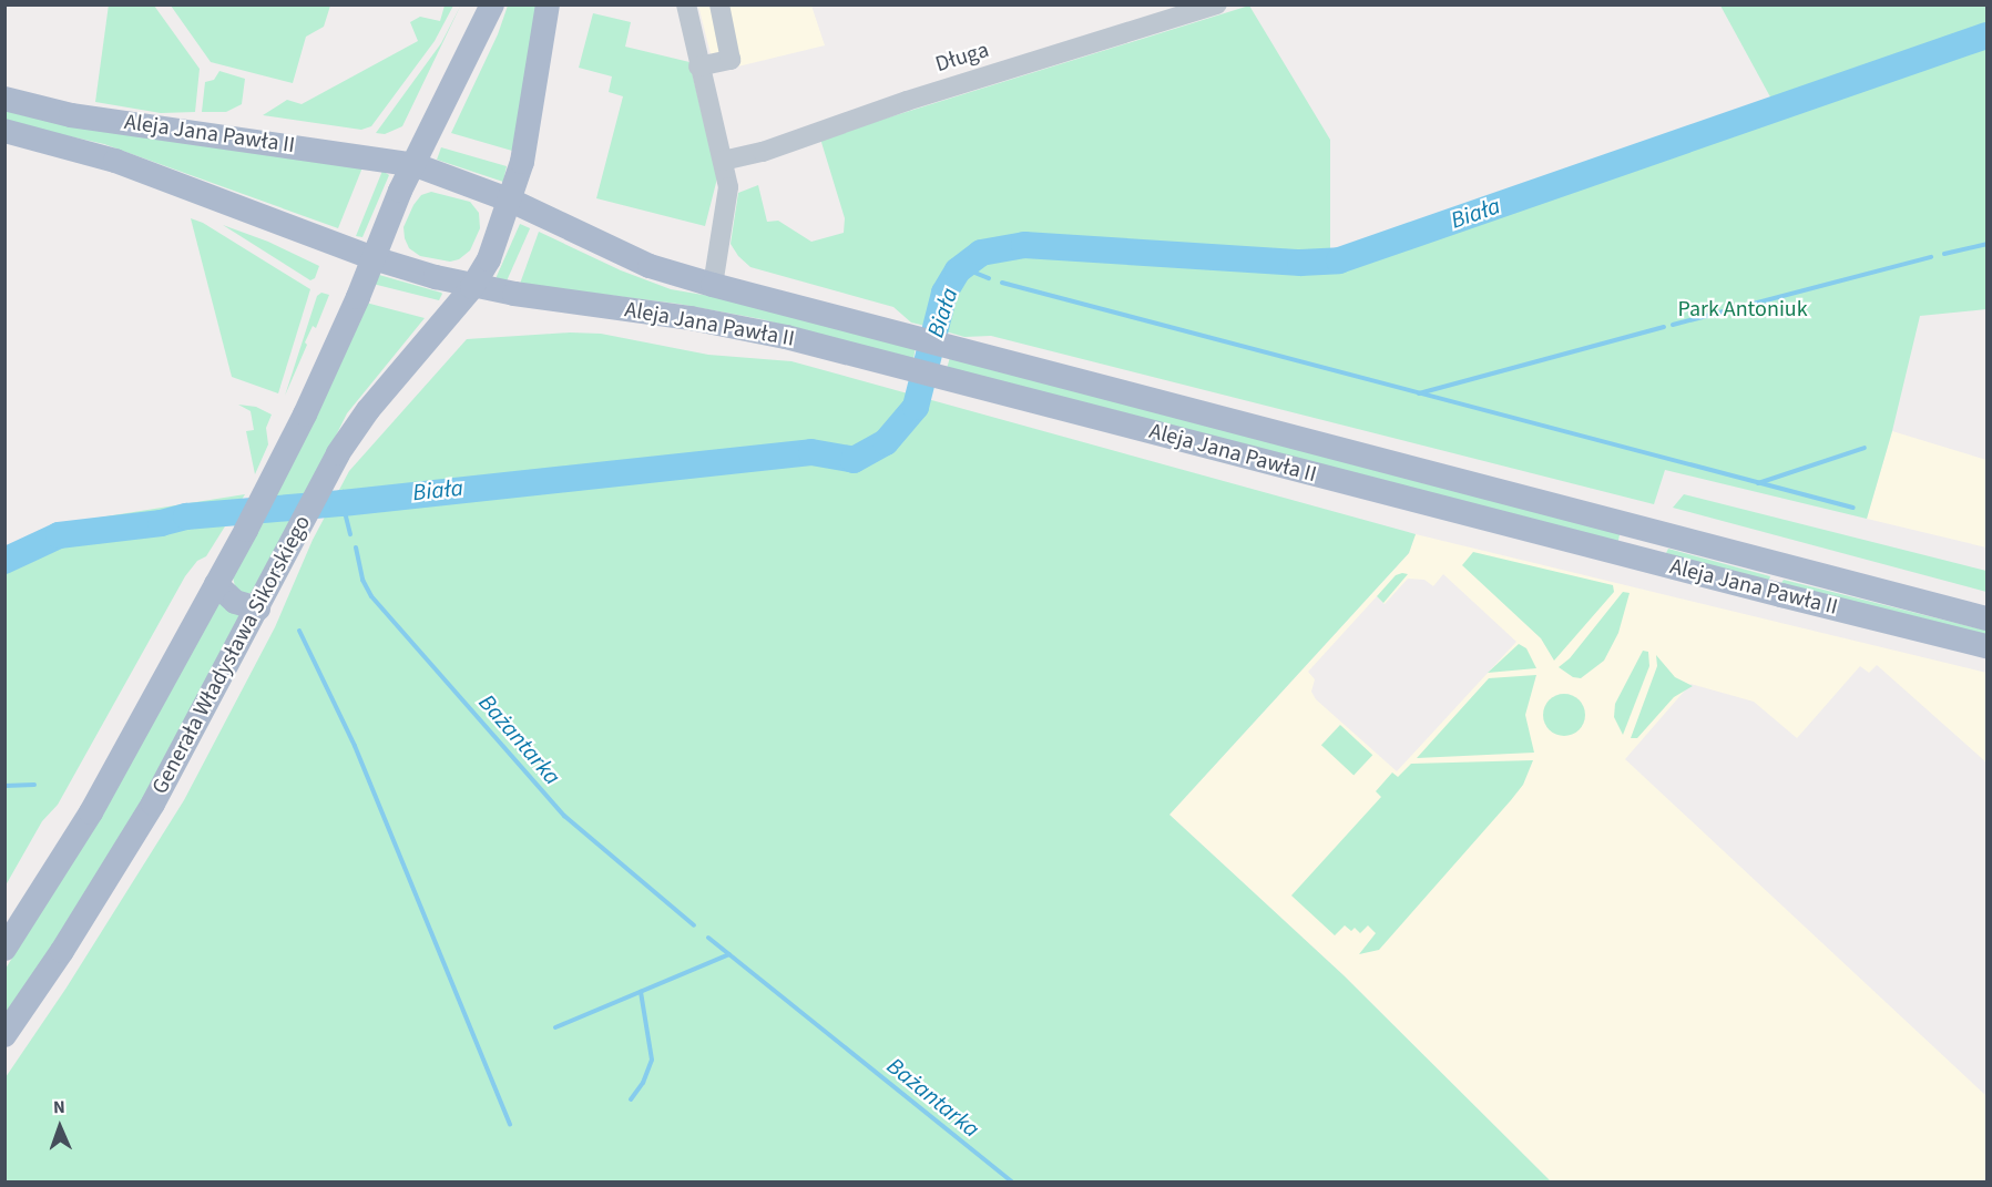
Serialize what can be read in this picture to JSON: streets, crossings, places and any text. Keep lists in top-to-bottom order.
{
  "streets": {
    "main road": ["Aleja Jana Pawła II", "Generała Władysława Sikorskiego"],
    "street": ["Długa"]
  },
  "crossings": [
    ["Aleja Jana Pawła II", "Generała Władysława Sikorskiego"]
  ],
  "water": ["Biała", "Bażantarka"],
  "parks": ["Park Antoniuk"],
  "north": "top"
}
